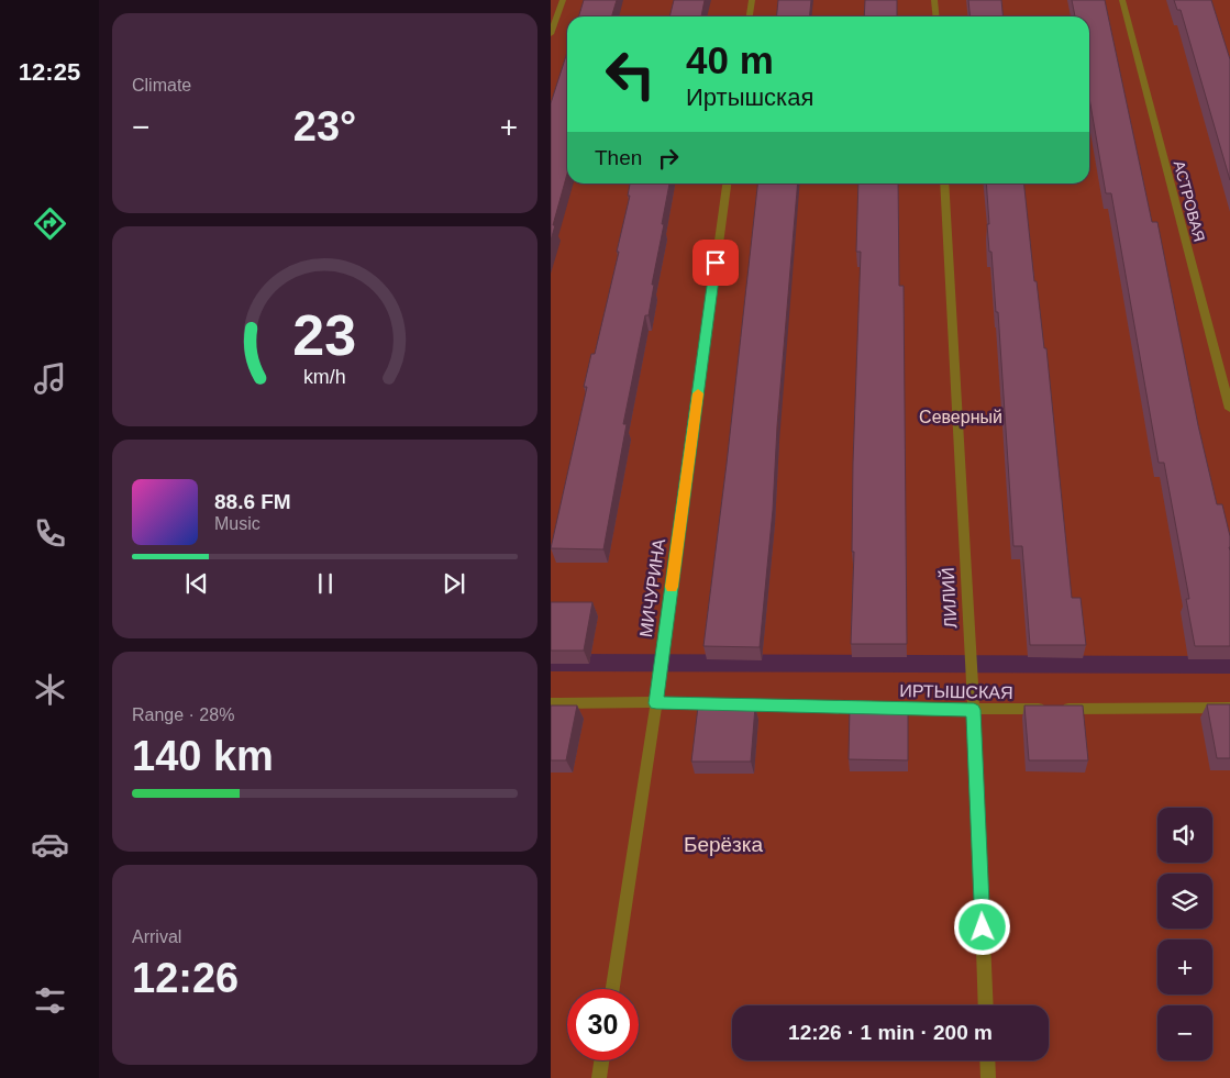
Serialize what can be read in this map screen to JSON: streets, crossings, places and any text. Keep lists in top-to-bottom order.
{
  "streets": {
    "street": [
      "АСТРОВАЯ",
      "МИЧУРИНА",
      "ЛИЛИЙ",
      "ИРТЫШСКАЯ"
    ]
  },
  "crossings": [
    ["МИЧУРИНА", "ИРТЫШСКАЯ"],
    ["ЛИЛИЙ", "ИРТЫШСКАЯ"]
  ],
  "parks": ["Северный", "Берёзка"],
  "page": {
    "tabs": "12:25",
    "tile": [
      "Climate",
      ["Range · 28%", "140 km"],
      ["Arrival", "12:26"]
    ],
    "turn": ["40 m", "Иртышская"],
    "heat": ["−", "23°", "+"],
    "then": "Then",
    "song": ["88.6 FM", "Music"],
    "map_buttons": ["+", "−"],
    "limit": "30",
    "trip": "12:26 · 1 min · 200 m",
    "gauge": ["23", "km/h"]
  }
}
